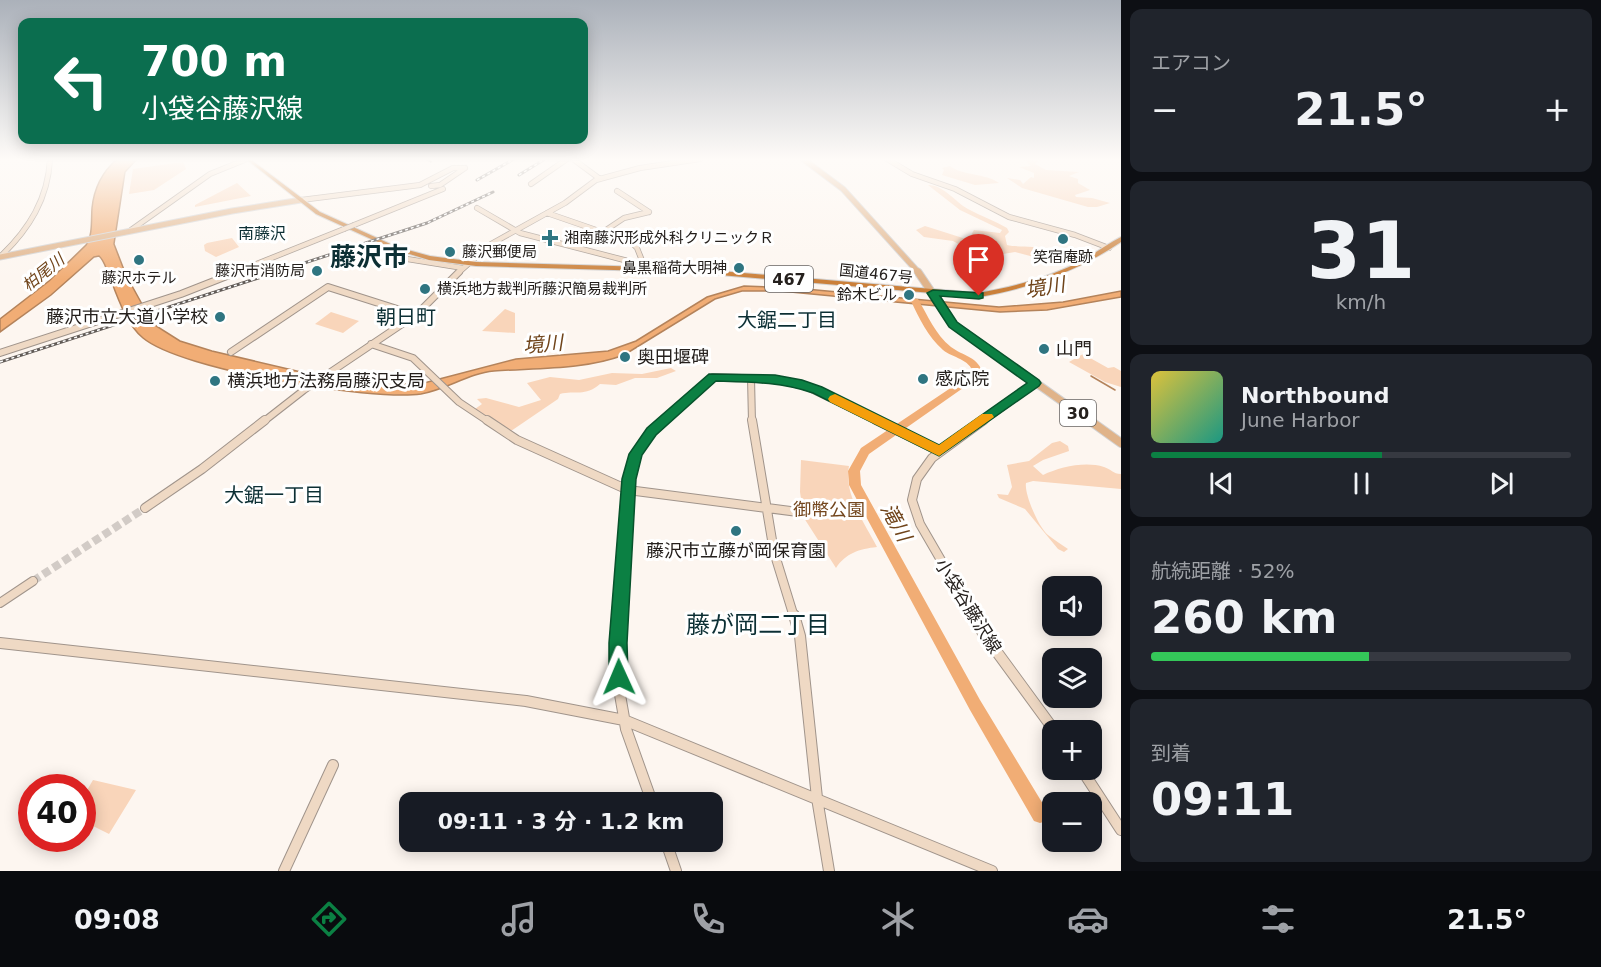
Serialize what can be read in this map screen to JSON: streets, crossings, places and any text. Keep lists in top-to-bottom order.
{
  "streets": {
    "highway": ["国道467号", "467"],
    "main road": ["30"],
    "street": ["小袋谷藤沢線"]
  },
  "crossings": [
    ["国道467号", "30"],
    ["30", "小袋谷藤沢線"]
  ],
  "districts": [
    "南藤沢",
    "藤沢市",
    "朝日町",
    "大鋸二丁目",
    "大鋸一丁目",
    "藤が岡二丁目"
  ],
  "water": ["柏尾川", "境川", "滝川"],
  "parks": ["御幣公園"],
  "places": {
    "health": ["湘南藤沢形成外科クリニックＲ"],
    "other": [
      "笑宿庵跡",
      "藤沢郵便局",
      "藤沢ホテル",
      "鼻黒稲荷大明神",
      "藤沢市消防局",
      "横浜地方裁判所藤沢簡易裁判所",
      "鈴木ビル",
      "藤沢市立大道小学校",
      "山門",
      "奥田堰碑",
      "感応院",
      "横浜地方法務局藤沢支局",
      "藤沢市立藤が岡保育園"
    ]
  },
  "page": {
    "tile": [
      "エアコン",
      ["31", "km/h"],
      ["航続距離 · 52%", "260 km"],
      ["到着", "09:11"]
    ],
    "turn": ["700 m", "小袋谷藤沢線"],
    "heat": ["−", "21.5°", "+"],
    "song": ["Northbound", "June Harbor"],
    "map_buttons": ["+", "−"],
    "limit": "40",
    "trip": "09:11 · 3 分 · 1.2 km",
    "tabs": ["09:08", "21.5°"]
  }
}
